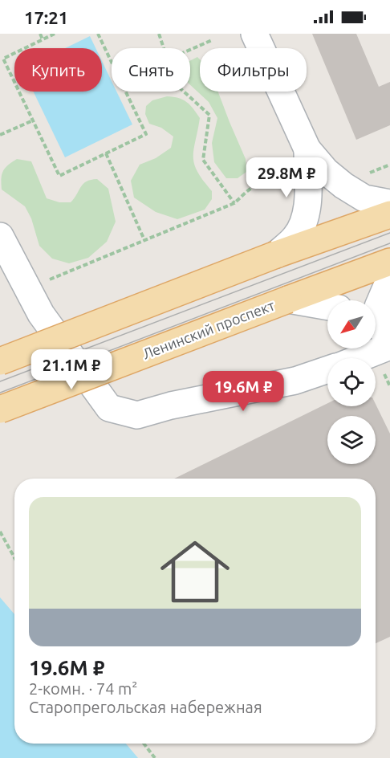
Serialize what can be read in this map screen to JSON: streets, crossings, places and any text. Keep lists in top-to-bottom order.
{
  "streets": {
    "main road": ["Ленинский проспект"]
  },
  "north": "bottom left",
  "page": {
    "status": "17:21",
    "chip": ["Купить", "Снять", "Фильтры"],
    "price": ["29.8M ₽", "21.1M ₽", "19.6M ₽"],
    "list": [
      {
        "name": "19.6M ₽",
        "note": "2-комн. · 74 m² · Старопрегольская набережная"
      }
    ]
  }
}
